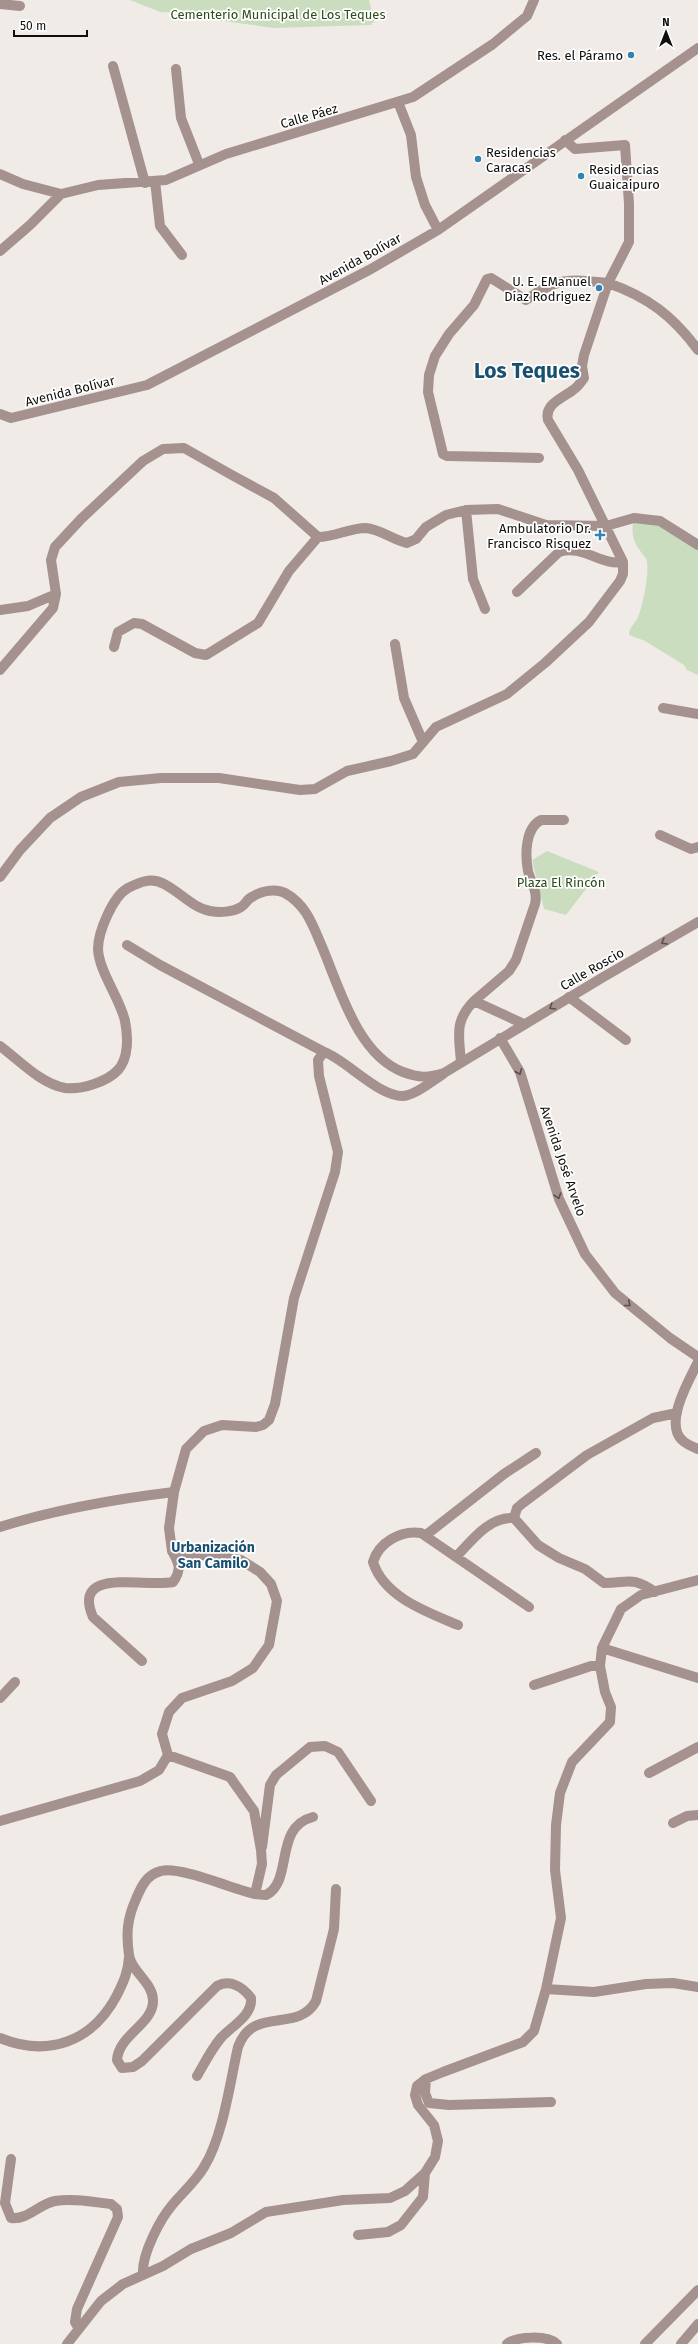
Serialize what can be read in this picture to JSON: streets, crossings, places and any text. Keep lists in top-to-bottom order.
{
  "streets": {
    "street": [
      "Calle Páez",
      "Avenida Bolívar",
      "Calle Roscio",
      "Avenida José Arvelo"
    ]
  },
  "crossings": [
    ["Calle Roscio", "Avenida José Arvelo"]
  ],
  "one_way": ["Calle Roscio", "Avenida José Arvelo"],
  "districts": ["Los Teques", "Urbanización San Camilo"],
  "parks": ["Cementerio Municipal de Los Teques", "Plaza El Rincón"],
  "places": {
    "other": [
      "Res. el Páramo",
      "Residencias Caracas",
      "Residencias Guaicaipuro",
      "U. E. EManuel Díaz Rodriguez"
    ],
    "health": ["Ambulatorio Dr. Francisco Risquez"]
  },
  "scale_bar": "50 m",
  "north": "top"
}
